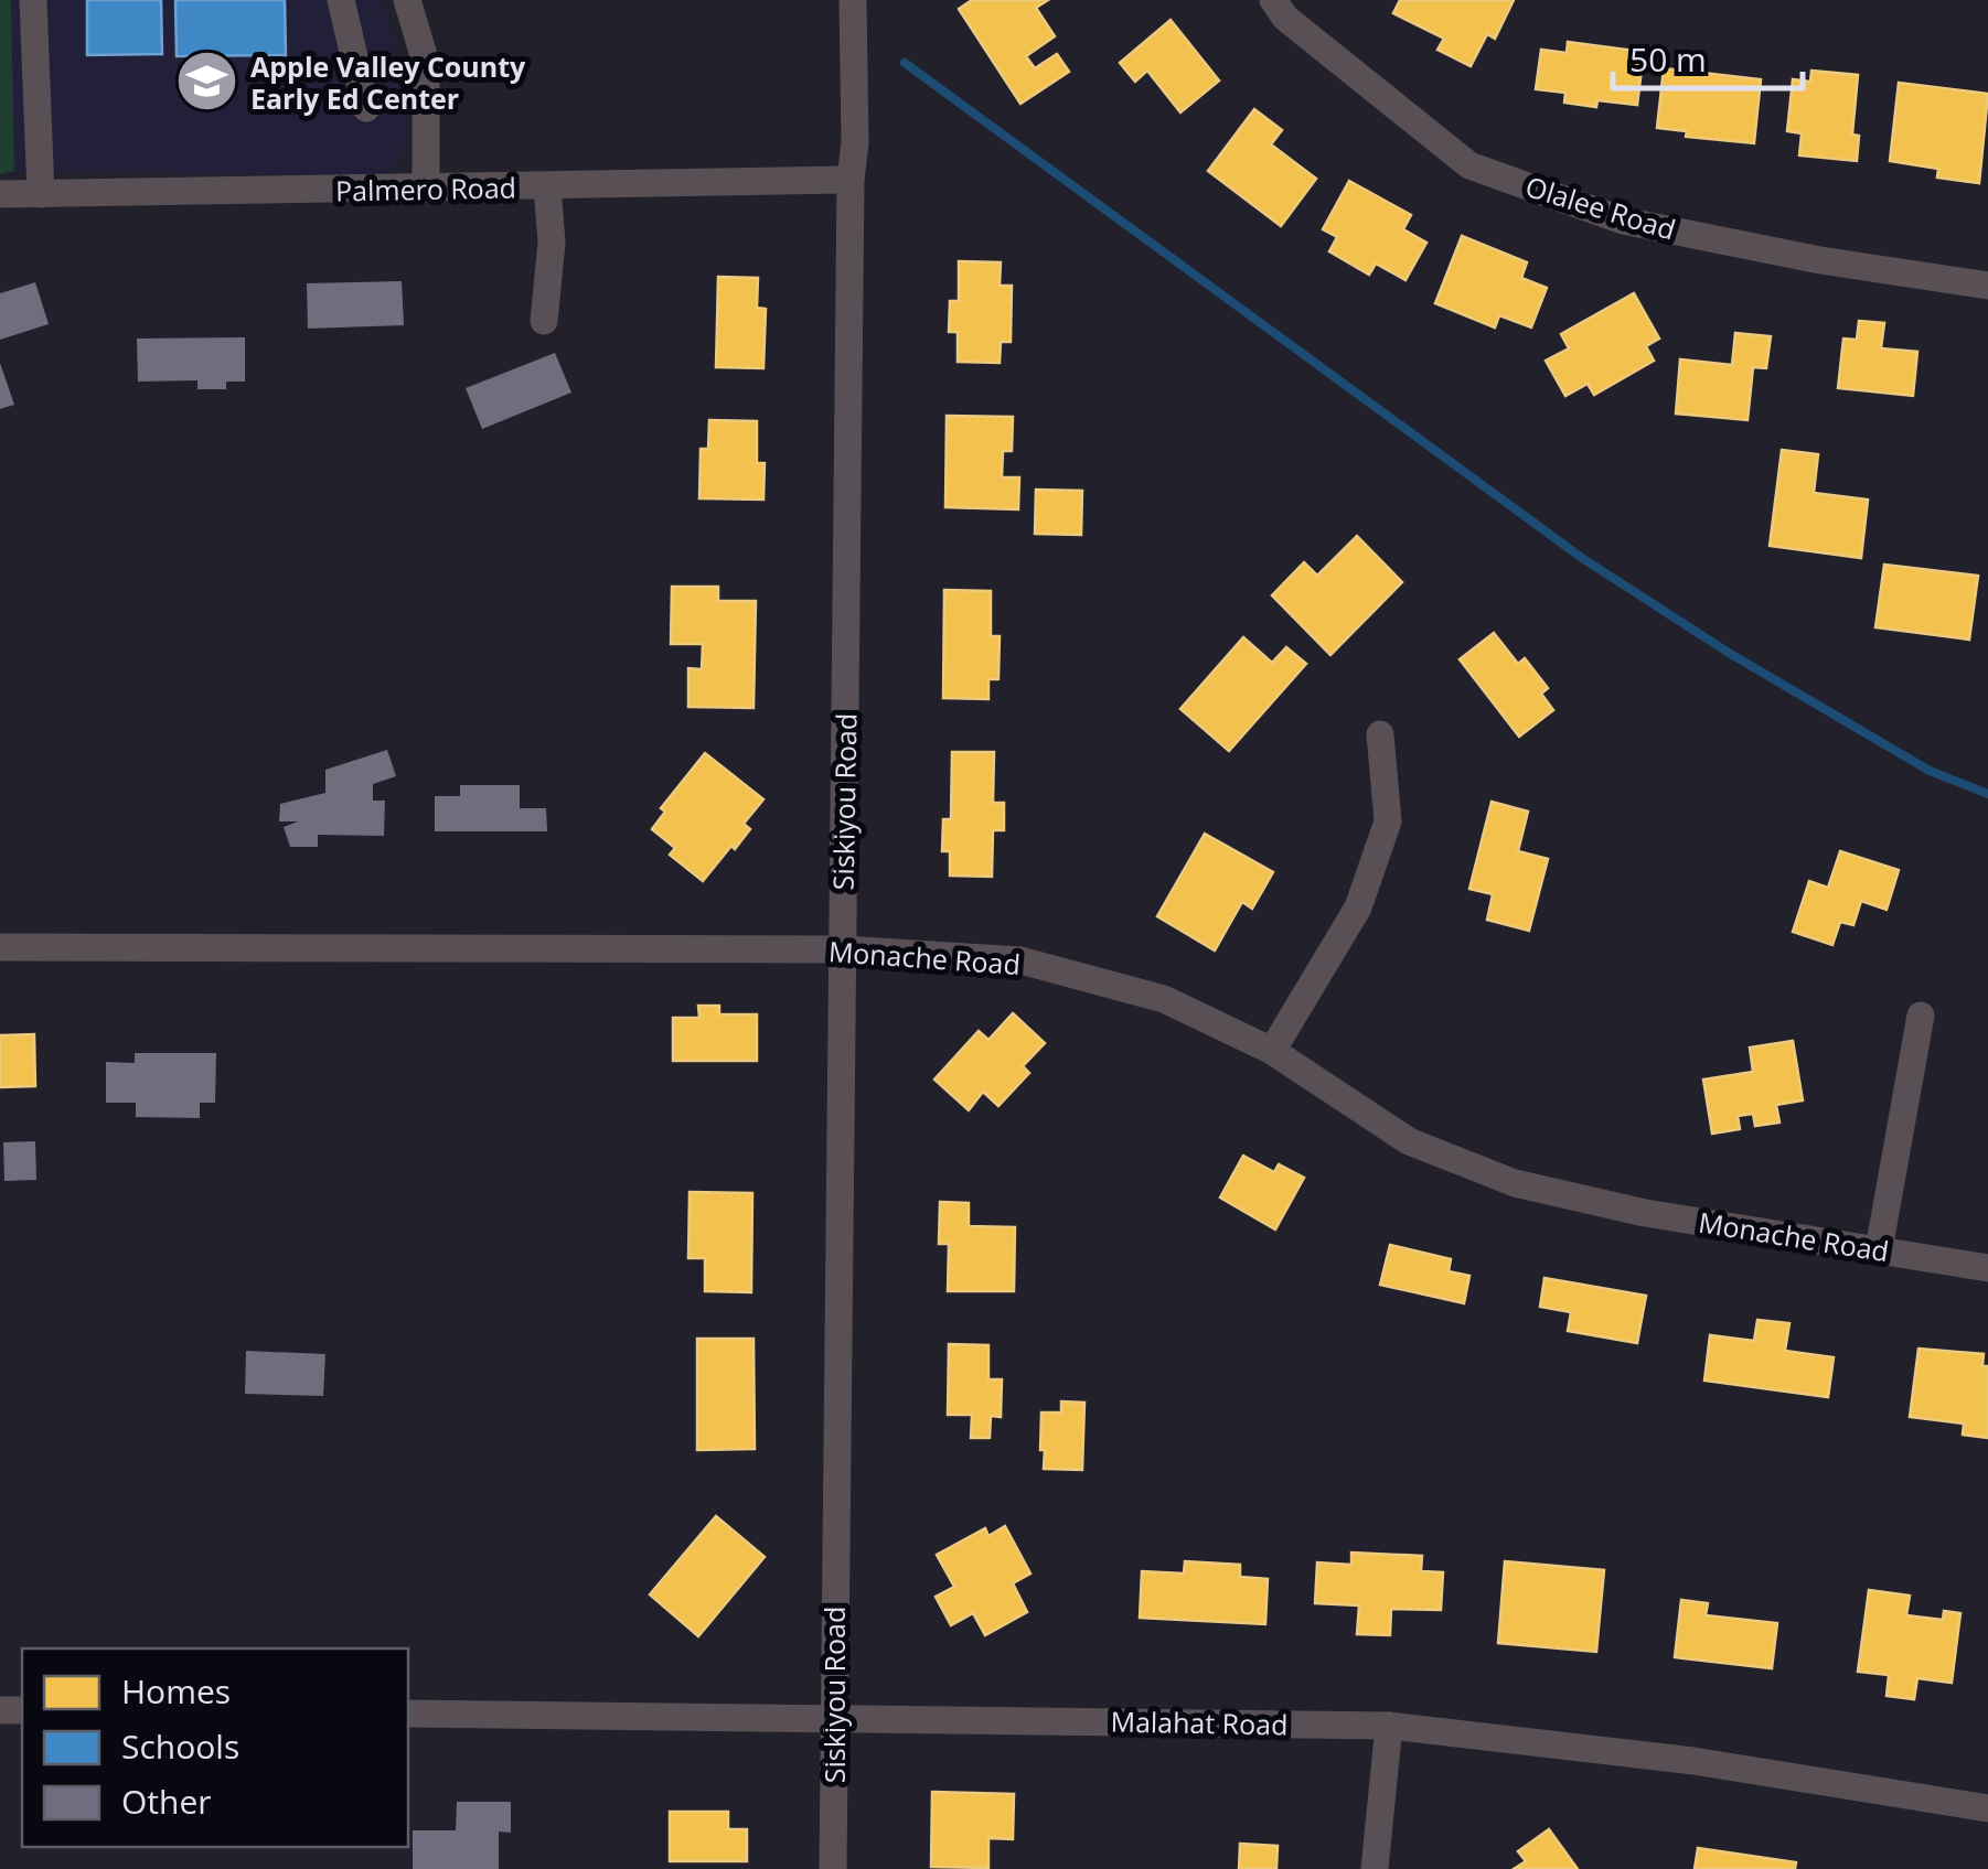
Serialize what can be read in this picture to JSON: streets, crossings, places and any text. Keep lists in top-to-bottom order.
{
  "streets": {
    "street": [
      "Palmero Road",
      "Olalee Road",
      "Siskiyou Road",
      "Monache Road",
      "Malahat Road"
    ]
  },
  "crossings": [
    ["Palmero Road", "Siskiyou Road"],
    ["Siskiyou Road", "Monache Road"],
    ["Siskiyou Road", "Malahat Road"]
  ],
  "places": {
    "school or university": ["Apple Valley County Early Ed Center"]
  },
  "legend": ["Homes", "Schools", "Other"],
  "scale_bar": "50 m"
}
